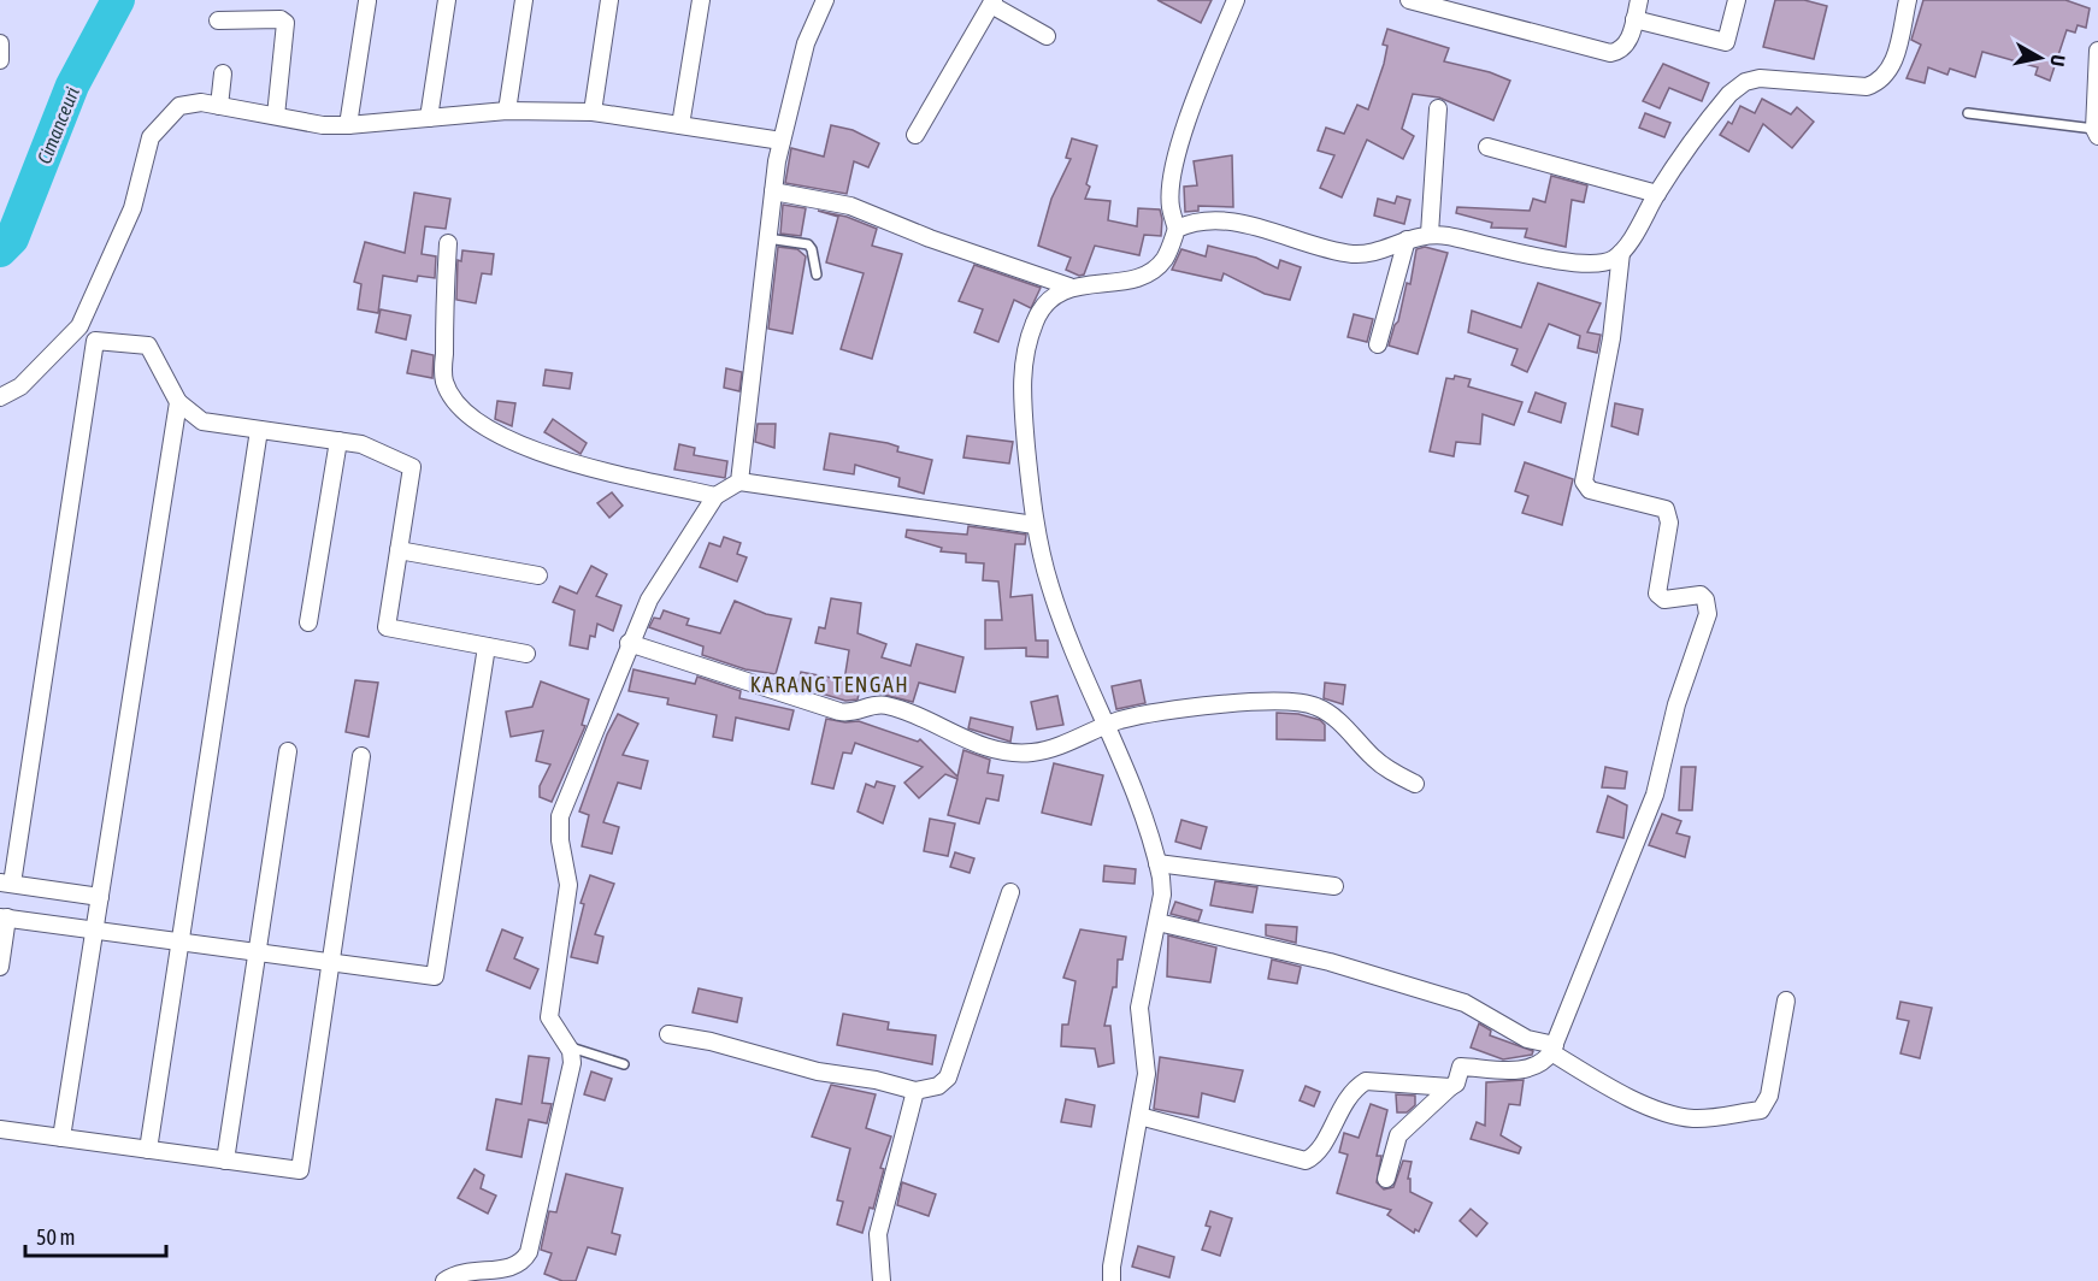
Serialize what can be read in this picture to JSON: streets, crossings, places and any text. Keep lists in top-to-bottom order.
{
  "districts": ["KARANG TENGAH"],
  "water": ["Cimanceuri"],
  "scale_bar": "50 m",
  "north": "right"
}
